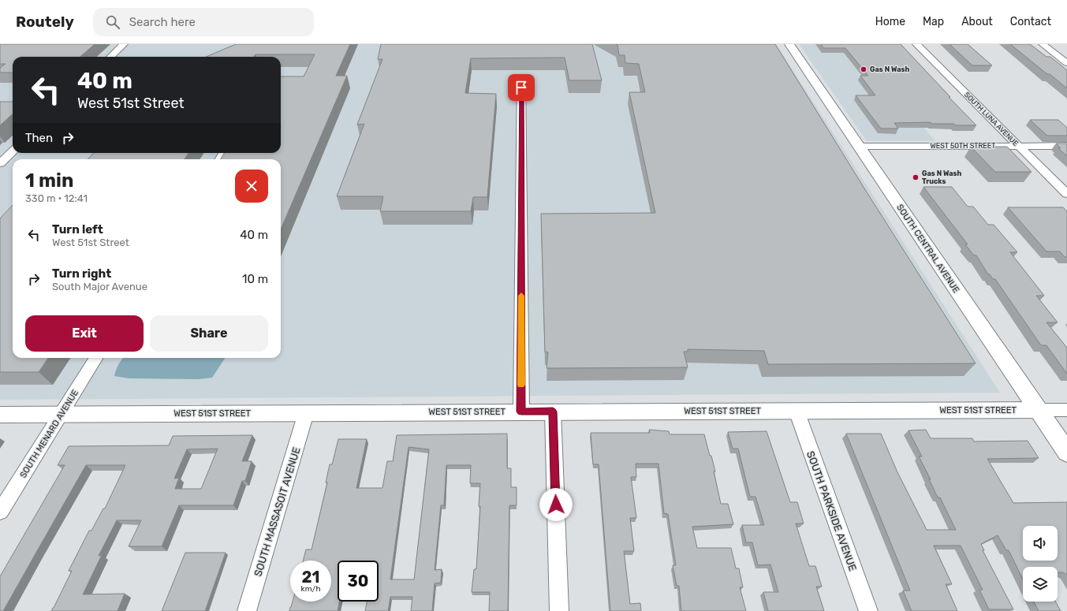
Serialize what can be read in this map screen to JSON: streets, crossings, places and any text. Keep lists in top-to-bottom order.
{
  "streets": {
    "main road": ["SOUTH CENTRAL AVENUE"],
    "street": [
      "SOUTH LUNA AVENUE",
      "WEST 50TH STREET",
      "WEST 51ST STREET",
      "SOUTH MENARD AVENUE",
      "SOUTH PARKSIDE AVENUE",
      "SOUTH MASSASOIT AVENUE"
    ]
  },
  "crossings": [
    ["SOUTH LUNA AVENUE", "WEST 50TH STREET"],
    ["WEST 50TH STREET", "SOUTH CENTRAL AVENUE"],
    ["SOUTH CENTRAL AVENUE", "WEST 51ST STREET"],
    ["WEST 51ST STREET", "SOUTH MENARD AVENUE"],
    ["WEST 51ST STREET", "SOUTH PARKSIDE AVENUE"],
    ["WEST 51ST STREET", "SOUTH MASSASOIT AVENUE"]
  ],
  "places": ["Gas N Wash", "Gas N Wash Trucks"],
  "page": {
    "header": "Routely",
    "search": "Search here",
    "nav": [
      "Home",
      "Map",
      "About",
      "Contact"
    ],
    "turn": ["40 m", "West 51st Street"],
    "then": "Then",
    "heading": ["1 min", "330 m · 12:41"],
    "list": [
      {
        "name": "Turn left",
        "note": "West 51st Street",
        "value": "40 m"
      },
      {
        "name": "Turn right",
        "note": "South Major Avenue",
        "value": "10 m"
      }
    ],
    "buttons": ["Exit", "Share"],
    "speed": "21 km/h",
    "limit": "30"
  }
}
